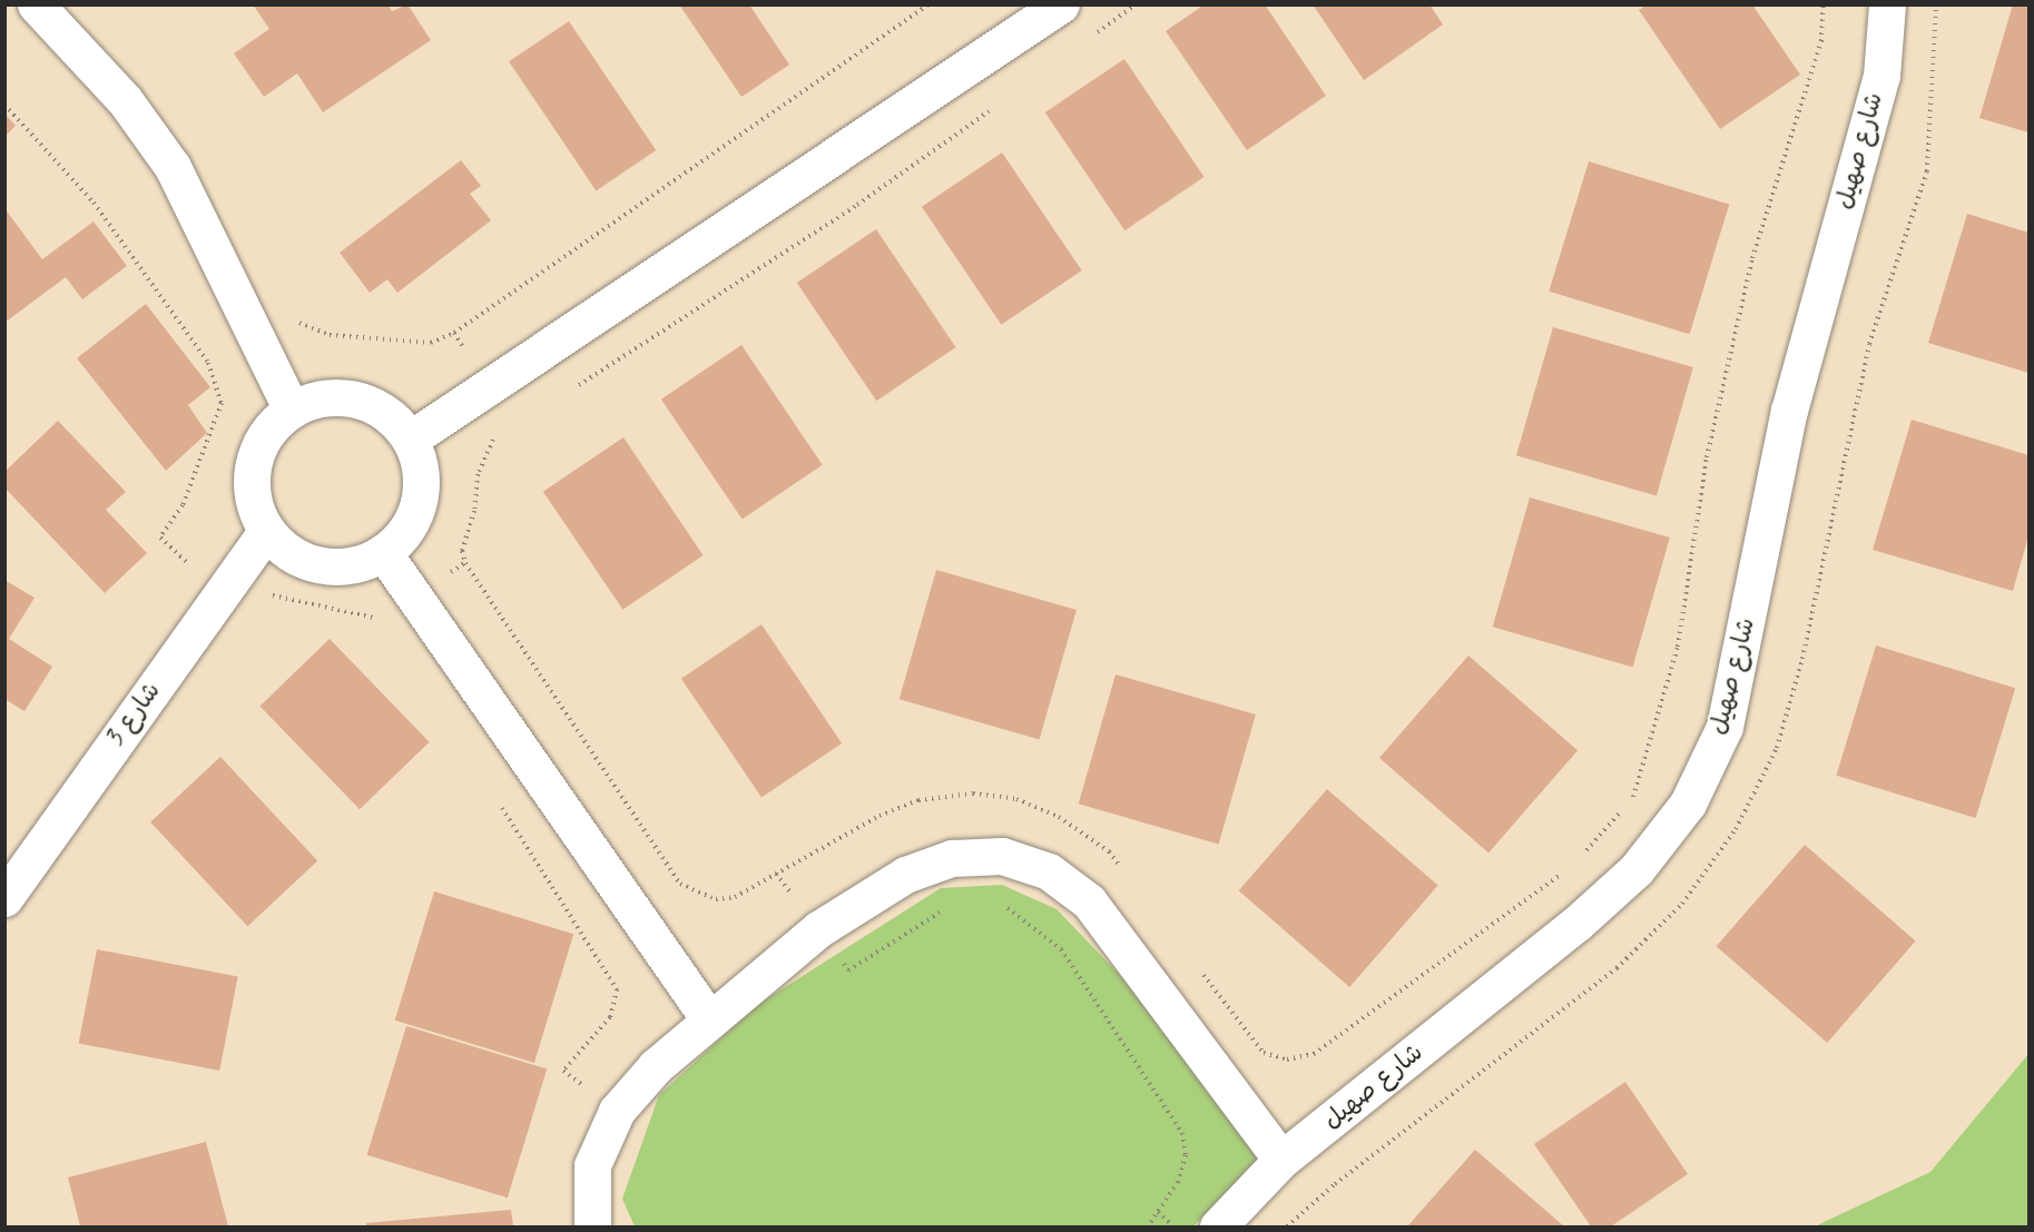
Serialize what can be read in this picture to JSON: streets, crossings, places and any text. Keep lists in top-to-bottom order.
{
  "streets": {
    "street": ["شارع صهيل", "3 شارع"]
  }
}
